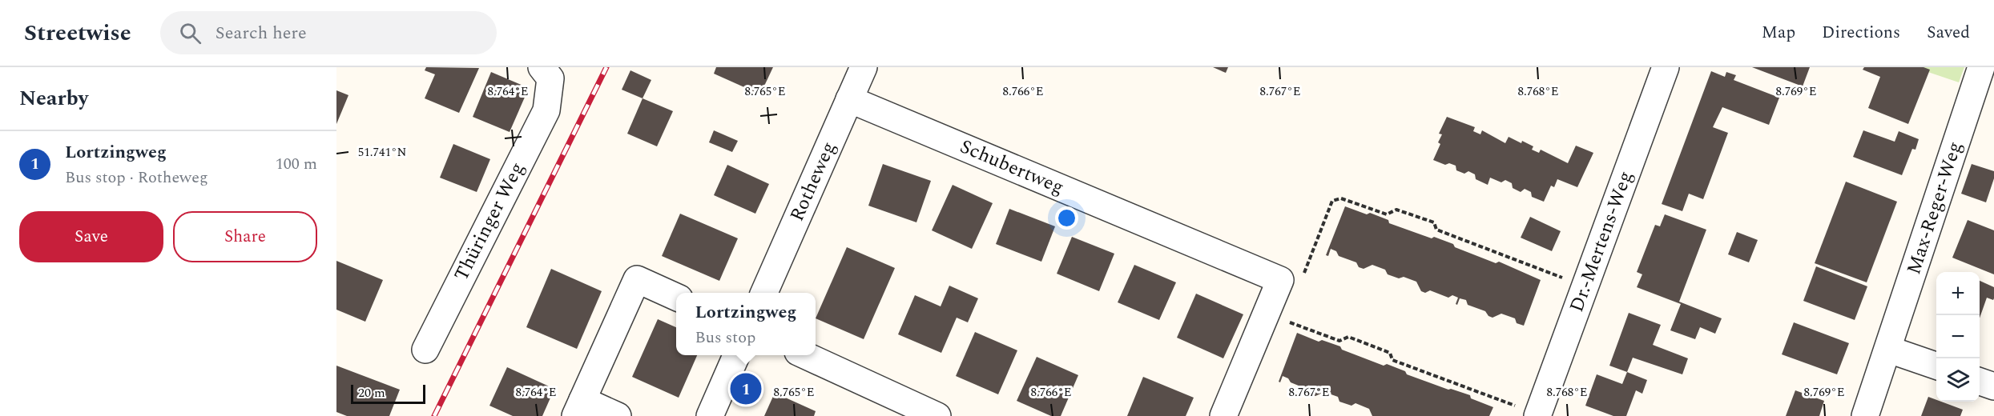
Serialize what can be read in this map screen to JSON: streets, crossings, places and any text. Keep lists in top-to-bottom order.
{
  "streets": {
    "street": [
      "Schubertweg",
      "Rotheweg",
      "Max-Reger-Weg",
      "Thüringer Weg",
      "Dr.-Mertens-Weg"
    ]
  },
  "crossings": [
    ["Schubertweg", "Rotheweg"]
  ],
  "scale_bar": "20 m",
  "page": {
    "header": "Streetwise",
    "search": "Search here",
    "nav": ["Map", "Directions", "Saved"],
    "heading": "Nearby",
    "list": [
      {
        "mark": "1",
        "name": "Lortzingweg",
        "note": "Bus stop · Rotheweg",
        "value": "100 m"
      }
    ],
    "buttons": ["Save", "Share"],
    "map_buttons": ["+", "−"],
    "popup": ["Lortzingweg", "Bus stop"],
    "pins": "1",
    "scale": "20 m"
  },
  "coordinates": [
    "8.764°E",
    "8.765°E",
    "8.766°E",
    "8.767°E",
    "8.768°E",
    "8.769°E",
    "51.741°N"
  ]
}
